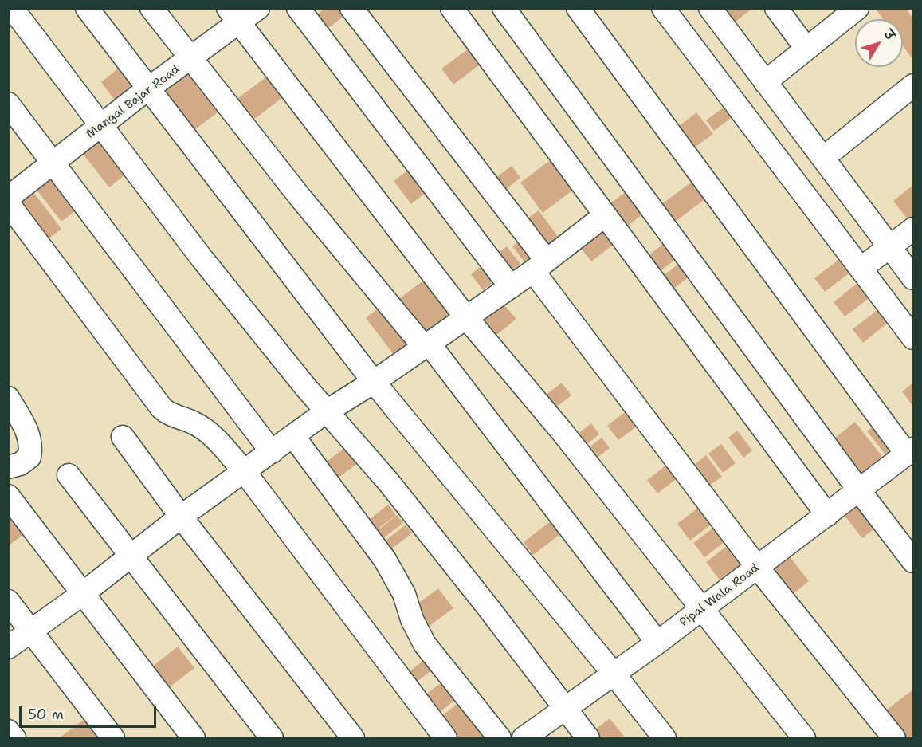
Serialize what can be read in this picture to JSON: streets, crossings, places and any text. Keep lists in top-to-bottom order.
{
  "streets": {
    "street": ["Mangal Bajar Road", "Pipal Wala Road"]
  },
  "scale_bar": "50 m",
  "north": "top right"
}
